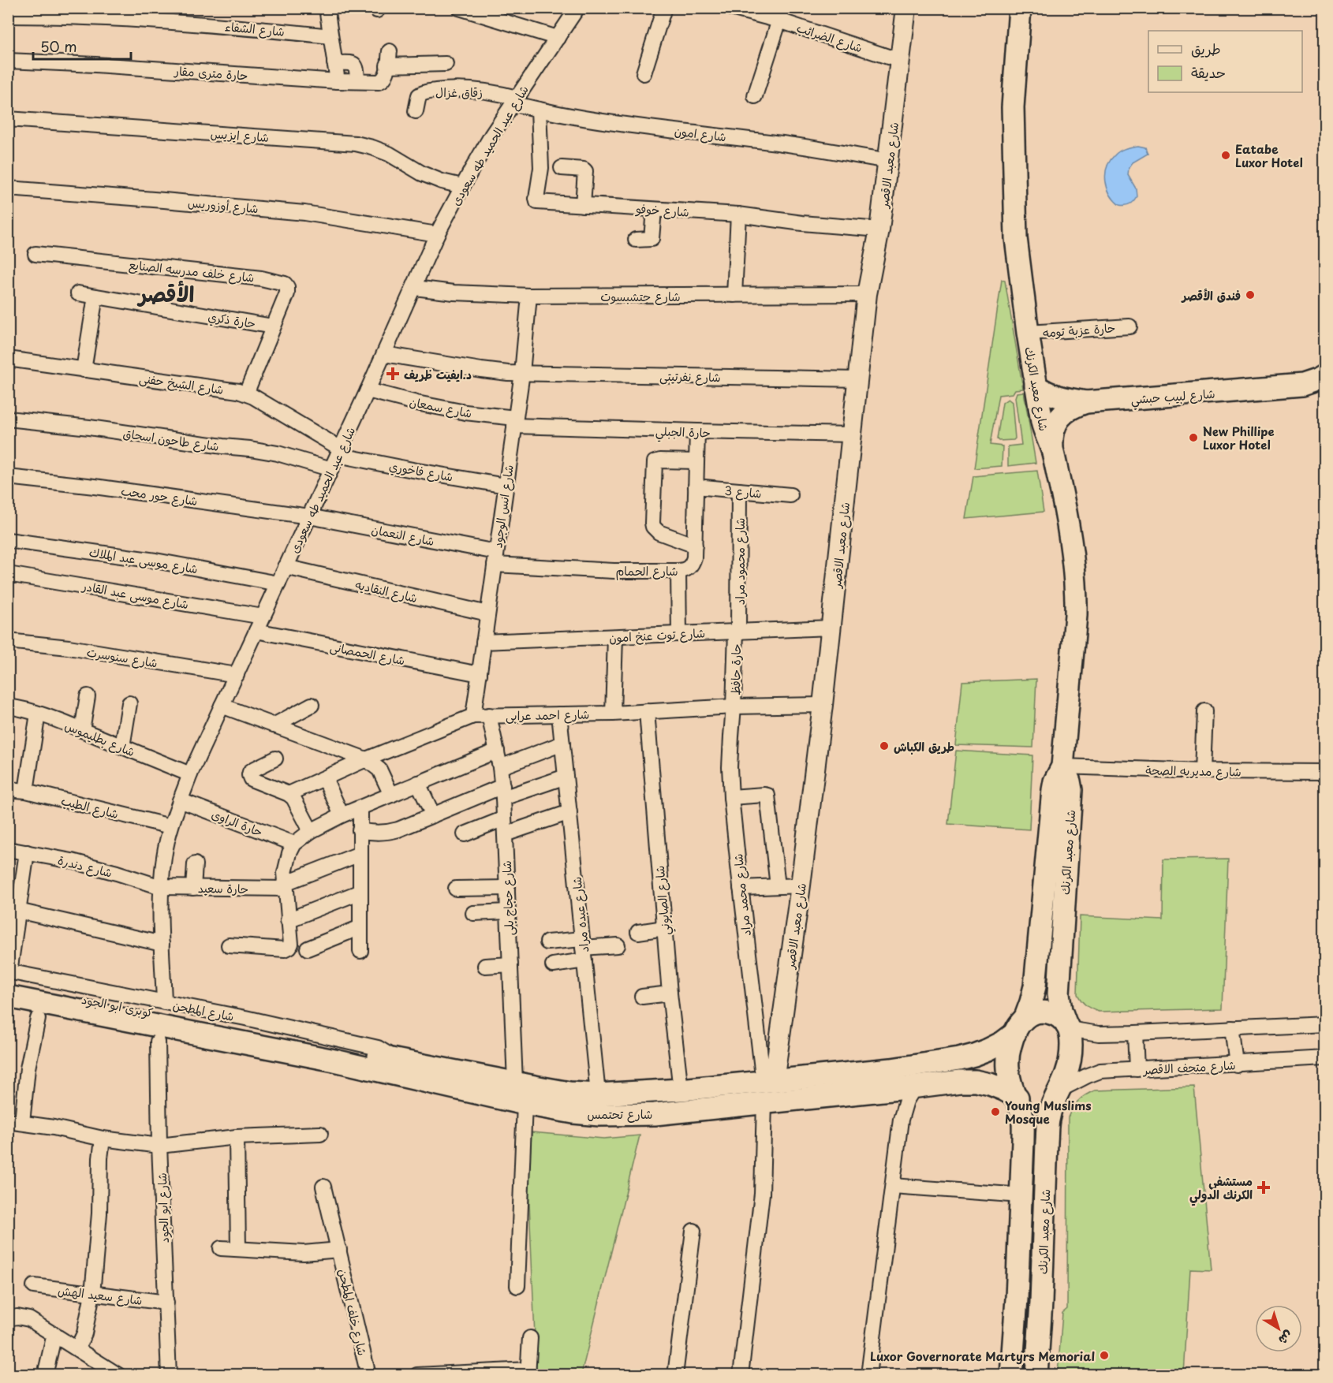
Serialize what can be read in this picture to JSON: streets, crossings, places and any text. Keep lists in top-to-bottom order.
{
  "streets": {
    "main road": [
      "شارع معبد الاقصر",
      "شارع معبد الكرنك",
      "شارع لبيب حبشي",
      "كوبرى ابو الجود",
      "شارع تحتمس"
    ],
    "street": [
      "شارع الشفاء",
      "شارع الضرائب",
      "حارة مترى مقار",
      "زقاق غزال",
      "شارع امون",
      "شارع ايزيس",
      "شارع عبد الحميد طه سعودى",
      "شارع أوزوريس",
      "شارع خوفو",
      "شارع خلف مدرسه الصنايع",
      "شارع حتشبسوت",
      "حارة ذكري",
      "حارة عزبة تومه",
      "شارع نفرتيتى",
      "شارع الشيخ حفنى",
      "شارع سمعان",
      "حارة الجبلي",
      "شارع طاحون اسحاق",
      "شارع فاخوري",
      "شارع 3",
      "شارع حور محب",
      "شارع انس الوجود",
      "شارع النعمان",
      "شارع موسى عبد الملاك",
      "شارع محمود مراد",
      "شارع الحمام",
      "شارع النقاديه",
      "شارع موسى عبد القادر",
      "شارع توت عنخ امون",
      "شارع الحمصانى",
      "شارع سنوسرت",
      "حارة حافظ",
      "شارع احمد عرابى",
      "شارع بطليموس",
      "شارع مديريه الصحة",
      "شارع الطيب",
      "حارة الراوى",
      "شارع دندرة",
      "حارة سعيد",
      "شارع محمد مراد",
      "شارع حجاج بلى",
      "شارع الصابوني",
      "شارع عبده مراد",
      "شارع المطحن",
      "شارع متحف الاقصر",
      "شارع ابو الجود",
      "شارع سعيد الهش",
      "شارع خلف المطحن"
    ]
  },
  "crossings": [
    ["شارع الضرائب", "شارع معبد الاقصر"],
    ["زقاق غزال", "شارع امون"],
    ["زقاق غزال", "شارع عبد الحميد طه سعودى"],
    ["شارع امون", "شارع عبد الحميد طه سعودى"],
    ["شارع امون", "شارع معبد الاقصر"],
    ["شارع امون", "شارع خوفو"],
    ["شارع ايزيس", "شارع عبد الحميد طه سعودى"],
    ["شارع عبد الحميد طه سعودى", "شارع أوزوريس"],
    ["شارع عبد الحميد طه سعودى", "شارع حتشبسوت"],
    ["شارع عبد الحميد طه سعودى", "شارع نفرتيتى"],
    ["شارع عبد الحميد طه سعودى", "شارع الشيخ حفنى"],
    ["شارع عبد الحميد طه سعودى", "شارع سمعان"],
    ["شارع عبد الحميد طه سعودى", "شارع طاحون اسحاق"],
    ["شارع عبد الحميد طه سعودى", "شارع فاخوري"],
    ["شارع عبد الحميد طه سعودى", "شارع حور محب"],
    ["شارع عبد الحميد طه سعودى", "شارع النعمان"],
    ["شارع عبد الحميد طه سعودى", "شارع موسى عبد الملاك"],
    ["شارع عبد الحميد طه سعودى", "شارع النقاديه"],
    ["شارع عبد الحميد طه سعودى", "شارع موسى عبد القادر"],
    ["شارع عبد الحميد طه سعودى", "شارع الحمصانى"],
    ["شارع عبد الحميد طه سعودى", "شارع سنوسرت"],
    ["شارع عبد الحميد طه سعودى", "شارع بطليموس"],
    ["شارع عبد الحميد طه سعودى", "شارع الطيب"],
    ["شارع عبد الحميد طه سعودى", "حارة الراوى"],
    ["شارع عبد الحميد طه سعودى", "شارع دندرة"],
    ["شارع عبد الحميد طه سعودى", "حارة سعيد"],
    ["شارع عبد الحميد طه سعودى", "شارع المطحن"],
    ["شارع معبد الاقصر", "شارع خوفو"],
    ["شارع معبد الاقصر", "شارع حتشبسوت"],
    ["شارع معبد الاقصر", "شارع نفرتيتى"],
    ["شارع معبد الاقصر", "حارة الجبلي"],
    ["شارع معبد الاقصر", "شارع توت عنخ امون"],
    ["شارع معبد الاقصر", "شارع احمد عرابى"],
    ["شارع معبد الاقصر", "شارع محمد مراد"],
    ["شارع معبد الاقصر", "شارع تحتمس"],
    ["شارع خلف مدرسه الصنايع", "حارة ذكري"],
    ["شارع خلف مدرسه الصنايع", "شارع الشيخ حفنى"],
    ["شارع حتشبسوت", "شارع انس الوجود"],
    ["حارة عزبة تومه", "شارع معبد الكرنك"],
    ["شارع نفرتيتى", "شارع انس الوجود"],
    ["شارع الشيخ حفنى", "شارع فاخوري"],
    ["شارع معبد الكرنك", "شارع لبيب حبشي"],
    ["شارع معبد الكرنك", "شارع مديريه الصحة"],
    ["شارع معبد الكرنك", "شارع متحف الاقصر"],
    ["شارع معبد الكرنك", "شارع تحتمس"],
    ["شارع سمعان", "حارة الجبلي"],
    ["شارع سمعان", "شارع انس الوجود"],
    ["حارة الجبلي", "شارع انس الوجود"],
    ["حارة الجبلي", "شارع الحمام"],
    ["شارع فاخوري", "شارع انس الوجود"],
    ["شارع 3", "شارع محمود مراد"],
    ["شارع 3", "شارع الحمام"],
    ["شارع حور محب", "شارع النعمان"],
    ["شارع انس الوجود", "شارع النعمان"],
    ["شارع انس الوجود", "شارع الحمام"],
    ["شارع انس الوجود", "شارع النقاديه"],
    ["شارع انس الوجود", "شارع توت عنخ امون"],
    ["شارع انس الوجود", "شارع الحمصانى"],
    ["شارع انس الوجود", "شارع احمد عرابى"],
    ["شارع النعمان", "شارع الحمام"],
    ["شارع محمود مراد", "شارع توت عنخ امون"],
    ["شارع محمود مراد", "حارة حافظ"],
    ["شارع توت عنخ امون", "حارة حافظ"],
    ["حارة حافظ", "شارع احمد عرابى"],
    ["حارة حافظ", "شارع محمد مراد"],
    ["شارع احمد عرابى", "شارع محمد مراد"],
    ["شارع احمد عرابى", "شارع حجاج بلى"],
    ["شارع احمد عرابى", "شارع الصابوني"],
    ["شارع احمد عرابى", "شارع عبده مراد"],
    ["شارع دندرة", "حارة سعيد"],
    ["شارع محمد مراد", "شارع تحتمس"],
    ["شارع حجاج بلى", "شارع تحتمس"],
    ["شارع الصابوني", "شارع تحتمس"],
    ["شارع عبده مراد", "شارع تحتمس"],
    ["كوبرى ابو الجود", "شارع المطحن"],
    ["كوبرى ابو الجود", "شارع تحتمس"],
    ["شارع المطحن", "شارع تحتمس"],
    ["شارع ابو الجود", "شارع سعيد الهش"]
  ],
  "districts": ["الأقصر"],
  "places": {
    "other": [
      "Eatabe Luxor Hotel",
      "فندق الأقصر",
      "New Phillipe Luxor Hotel",
      "طريق الكباش",
      "Young Muslims Mosque",
      "Luxor Governorate Martyrs Memorial"
    ],
    "health": ["د.ايفيت ظريف", "مستشفى الكرنك الدولي"]
  },
  "legend": ["طريق", "حديقة"],
  "scale_bar": "50 m",
  "north": "bottom right"
}
